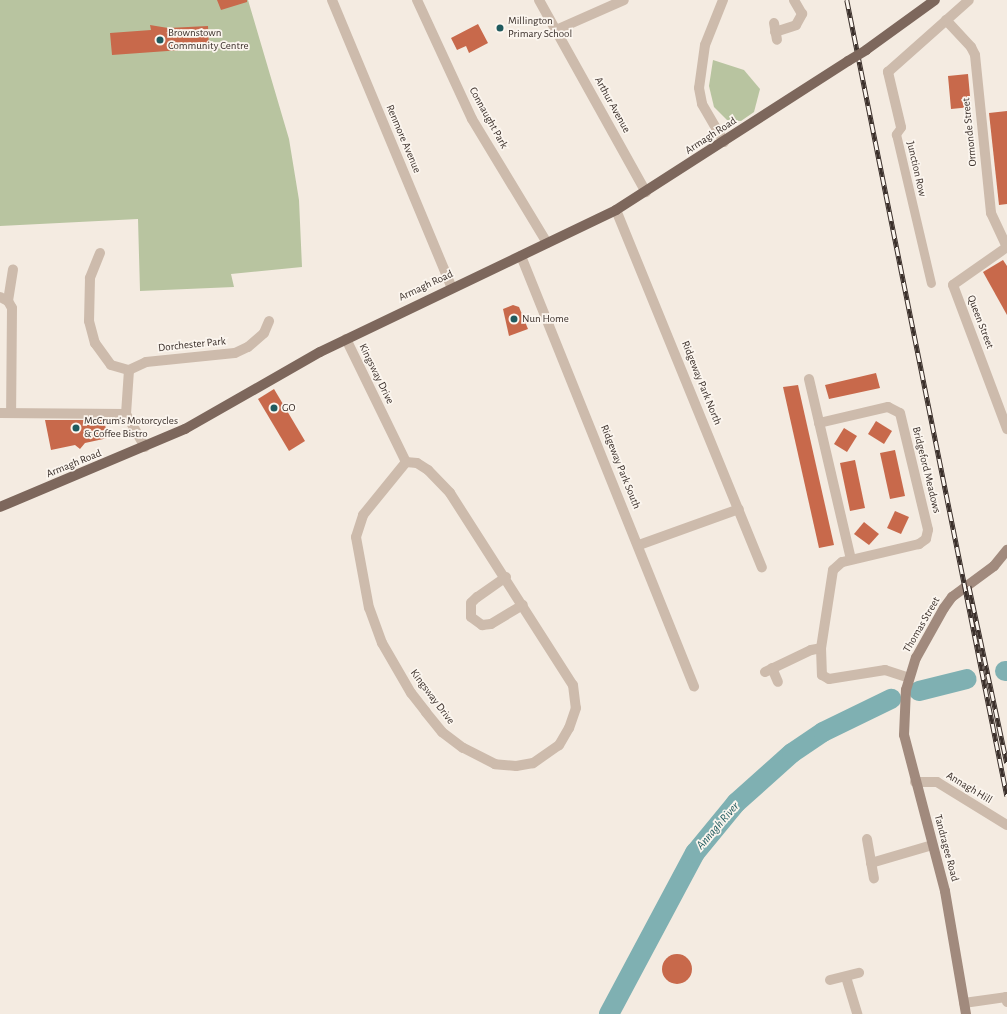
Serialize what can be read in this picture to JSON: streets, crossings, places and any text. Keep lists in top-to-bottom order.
{
  "streets": {
    "main road": ["Armagh Road", "Thomas Street", "Tandragee Road"],
    "street": [
      "Arthur Avenue",
      "Connaught Park",
      "Ormonde Street",
      "Renmore Avenue",
      "Junction Row",
      "Queen Street",
      "Dorchester Park",
      "Kingsway Drive",
      "Ridgeway Park North",
      "Ridgeway Park South",
      "Bridgeford Meadows",
      "Annagh Hill"
    ]
  },
  "crossings": [
    ["Arthur Avenue", "Armagh Road"],
    ["Connaught Park", "Armagh Road"],
    ["Ormonde Street", "Junction Row"],
    ["Ormonde Street", "Queen Street"],
    ["Armagh Road", "Renmore Avenue"],
    ["Armagh Road", "Kingsway Drive"],
    ["Armagh Road", "Ridgeway Park North"],
    ["Armagh Road", "Ridgeway Park South"],
    ["Bridgeford Meadows", "Thomas Street"],
    ["Thomas Street", "Tandragee Road"],
    ["Annagh Hill", "Tandragee Road"]
  ],
  "water": ["Annagh River"],
  "places": [
    "Millington Primary School",
    "Brownstown Community Centre",
    "Nun Home",
    "GO",
    "McCrum's Motorcycles & Coffee Bistro"
  ]
}
